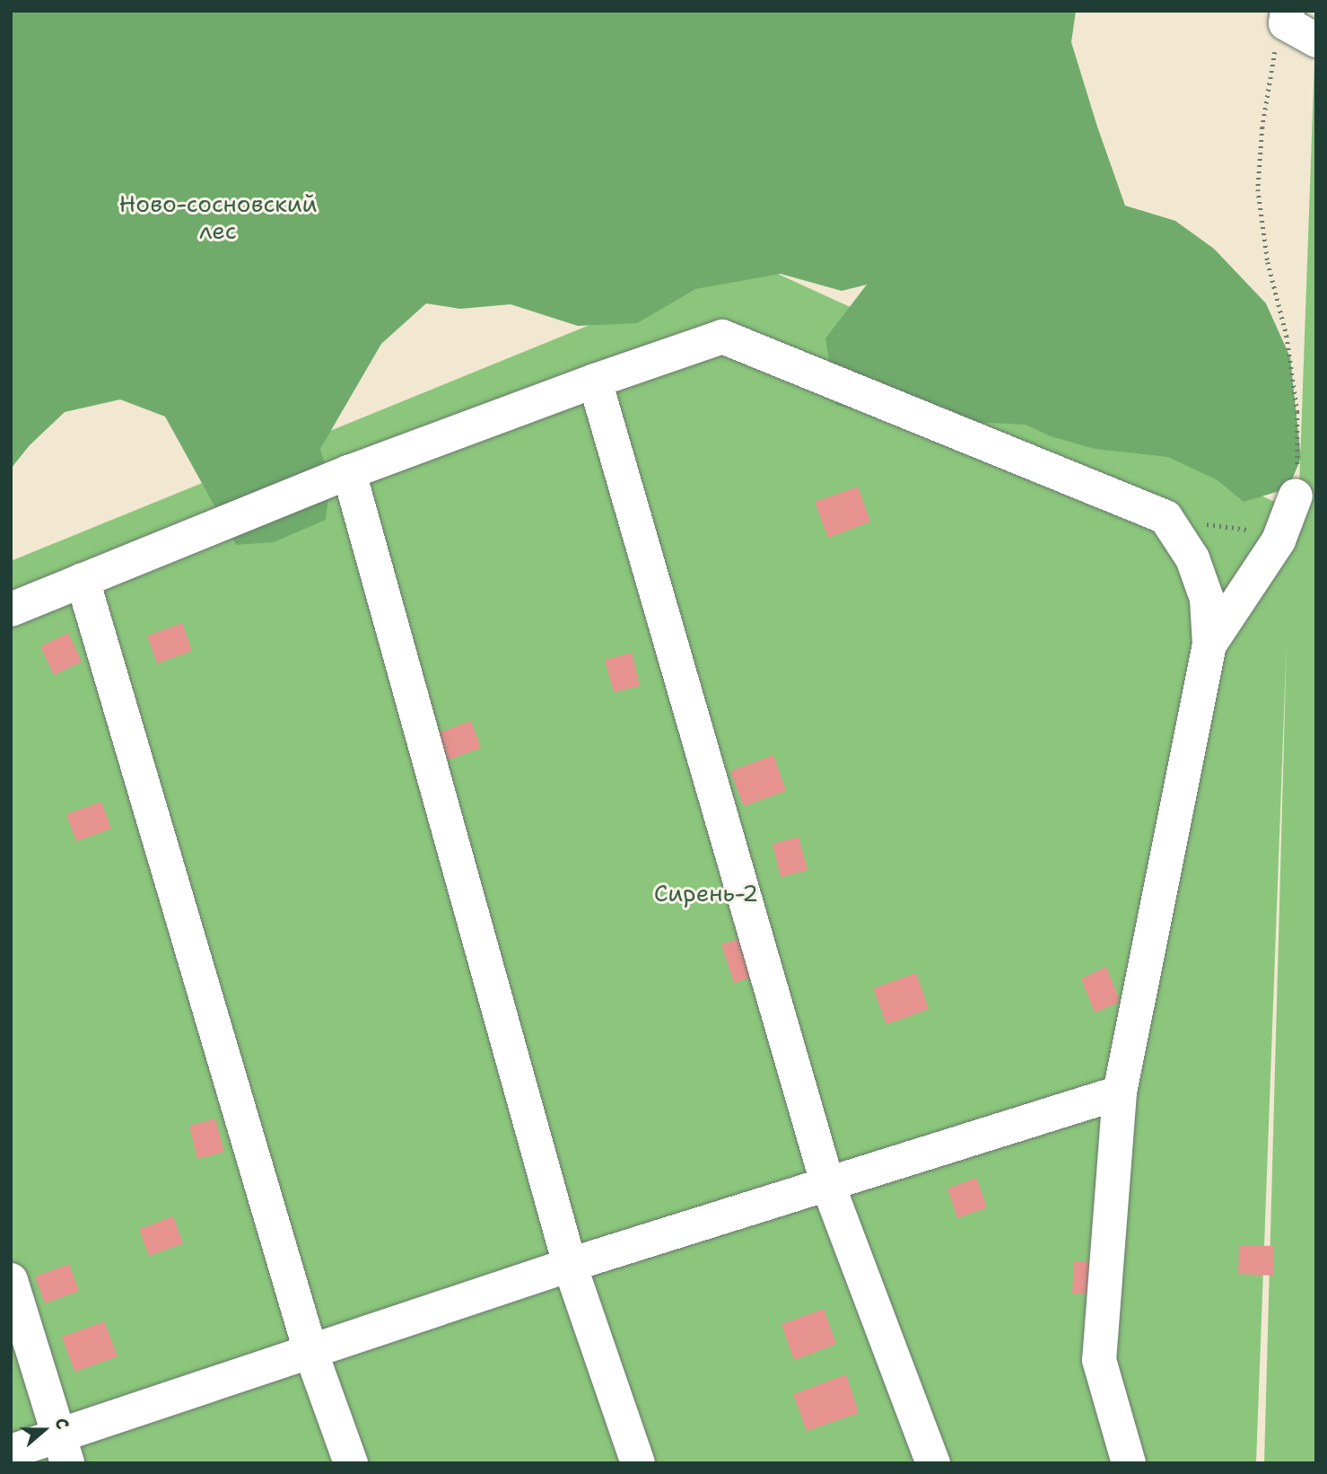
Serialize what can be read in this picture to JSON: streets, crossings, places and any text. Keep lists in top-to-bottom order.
{
  "parks": ["Ново-сосновский лес", "Сирень-2"],
  "north": "right"
}
